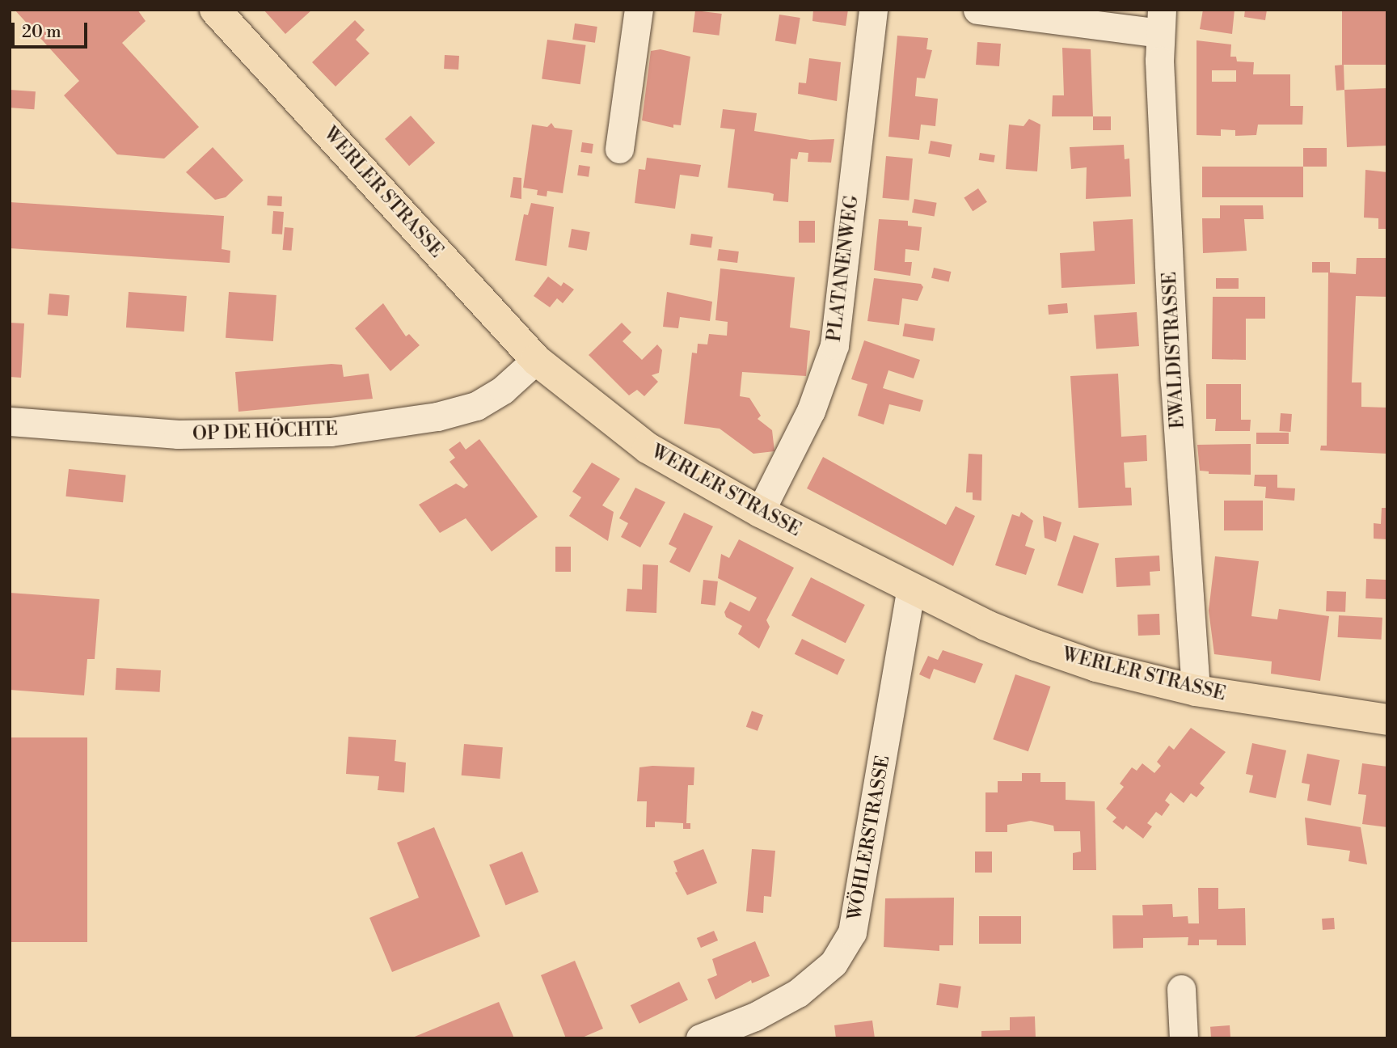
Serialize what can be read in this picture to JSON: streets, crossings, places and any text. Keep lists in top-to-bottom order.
{
  "streets": {
    "main road": ["WERLER STRASSE"],
    "street": [
      "PLATANENWEG",
      "EWALDISTRASSE",
      "OP DE HÖCHTE",
      "WÖHLERSTRASSE"
    ]
  },
  "crossings": [
    ["WERLER STRASSE", "PLATANENWEG"],
    ["WERLER STRASSE", "EWALDISTRASSE"],
    ["WERLER STRASSE", "OP DE HÖCHTE"],
    ["WERLER STRASSE", "WÖHLERSTRASSE"]
  ],
  "scale_bar": "20 m"
}
